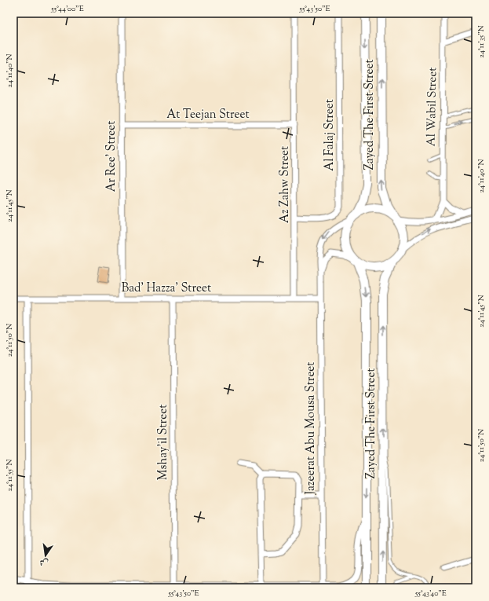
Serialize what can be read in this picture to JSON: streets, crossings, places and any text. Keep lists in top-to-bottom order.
{
  "streets": {
    "main road": ["Zayed The First Street"],
    "street": [
      "Al Wabil Street",
      "At Teejan Street",
      "Al Falaj Street",
      "Ar Ree' Street",
      "Az Zahw Street",
      "Bad' Hazza' Street",
      "Jazeerat Abu Mousa Street",
      "Mshay'il Street"
    ]
  },
  "crossings": [
    ["At Teejan Street", "Ar Ree' Street"],
    ["At Teejan Street", "Az Zahw Street"],
    ["Zayed The First Street", "Jazeerat Abu Mousa Street"],
    ["Al Falaj Street", "Az Zahw Street"],
    ["Ar Ree' Street", "Bad' Hazza' Street"],
    ["Az Zahw Street", "Bad' Hazza' Street"],
    ["Bad' Hazza' Street", "Jazeerat Abu Mousa Street"],
    ["Bad' Hazza' Street", "Mshay'il Street"]
  ],
  "north": "bottom",
  "coordinates": [
    "55°44'00\"E",
    "55°43'50\"E",
    "24°11'35\"N",
    "24°11'40\"N",
    "24°11'45\"N",
    "24°11'50\"N",
    "24°11'55\"N",
    "55°43'40\"E"
  ]
}
